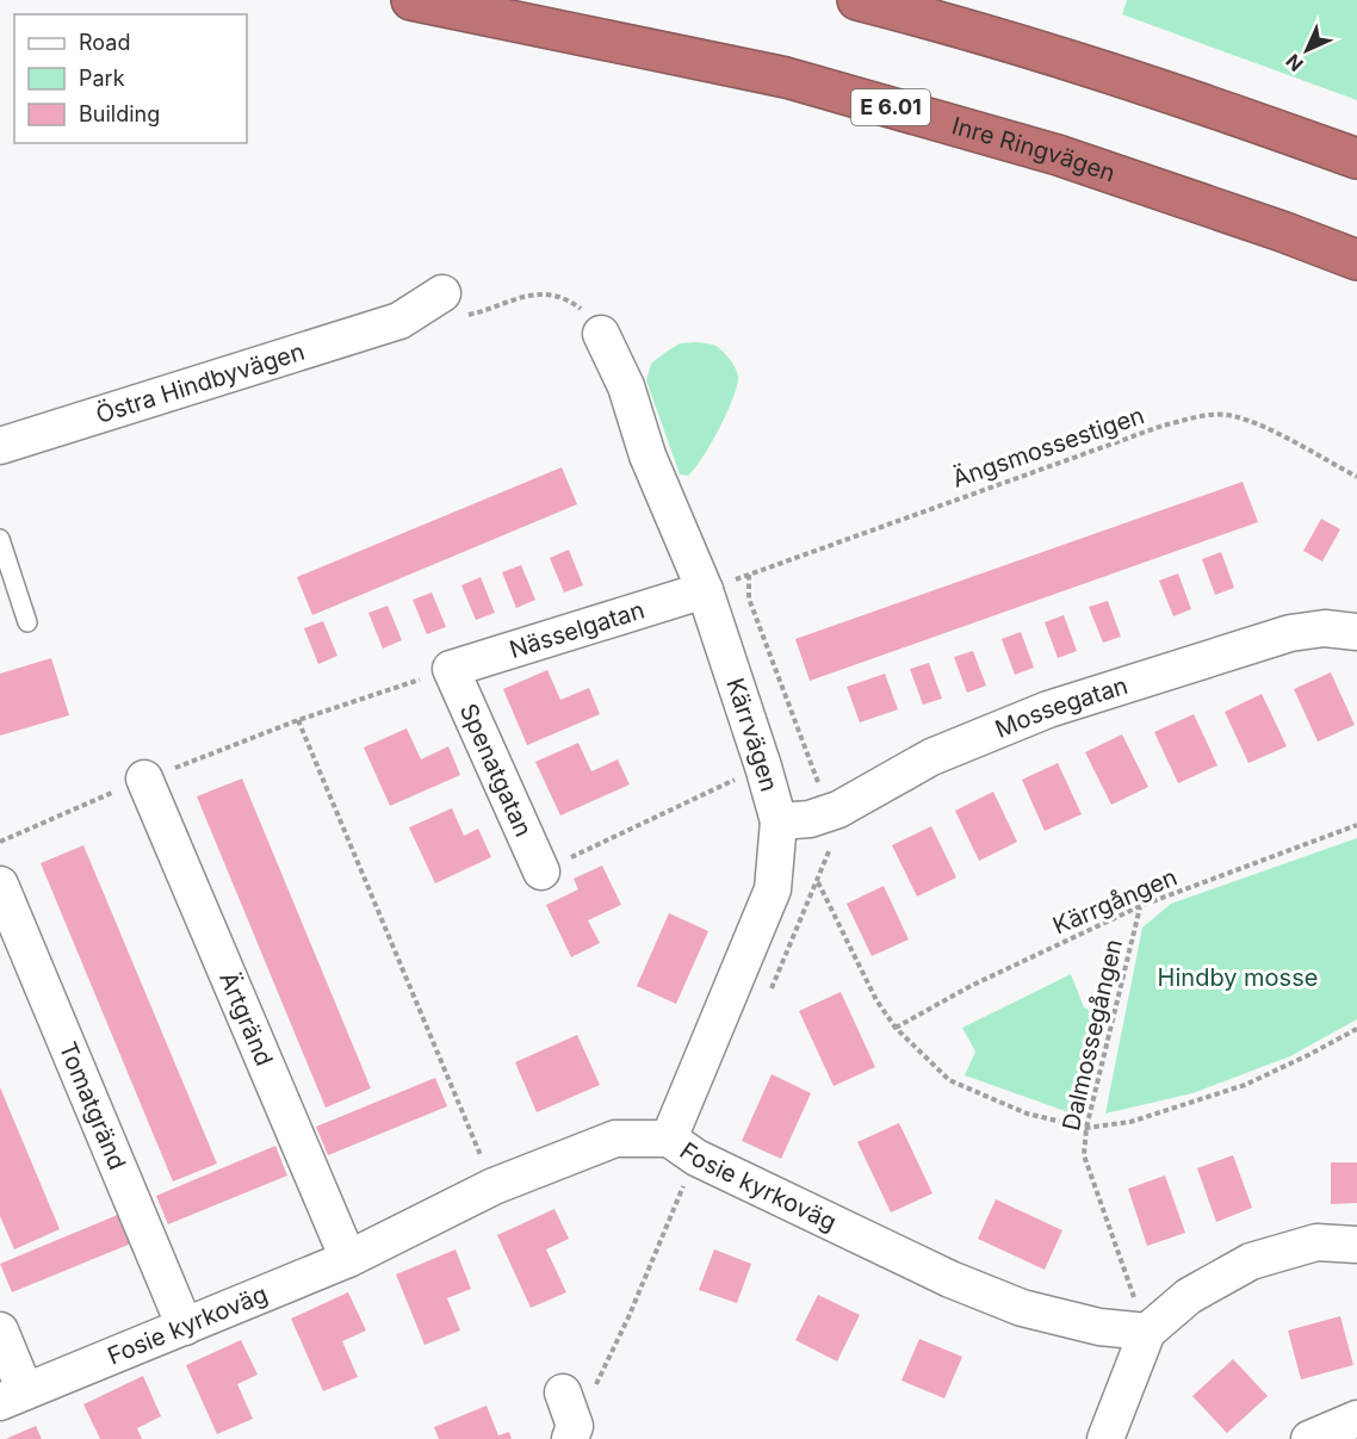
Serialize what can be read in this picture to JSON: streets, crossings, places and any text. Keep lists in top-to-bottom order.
{
  "streets": {
    "highway": ["E 6.01", "Inre Ringvägen"],
    "street": [
      "Östra Hindbyvägen",
      "Nässelgatan",
      "Mossegatan",
      "Kärrvägen",
      "Spenatgatan",
      "Ärtgränd",
      "Tomatgränd",
      "Fosie kyrkoväg"
    ],
    "path": ["Ängsmossestigen", "Kärrgången", "Dalmossegången"]
  },
  "crossings": [
    ["Nässelgatan", "Kärrvägen"],
    ["Nässelgatan", "Spenatgatan"],
    ["Mossegatan", "Kärrvägen"],
    ["Kärrvägen", "Fosie kyrkoväg"],
    ["Kärrgången", "Dalmossegången"],
    ["Ärtgränd", "Fosie kyrkoväg"],
    ["Dalmossegången", "Fosie kyrkoväg"],
    ["Tomatgränd", "Fosie kyrkoväg"]
  ],
  "parks": ["Hindby mosse"],
  "legend": ["Road", "Park", "Building"],
  "north": "bottom left"
}
